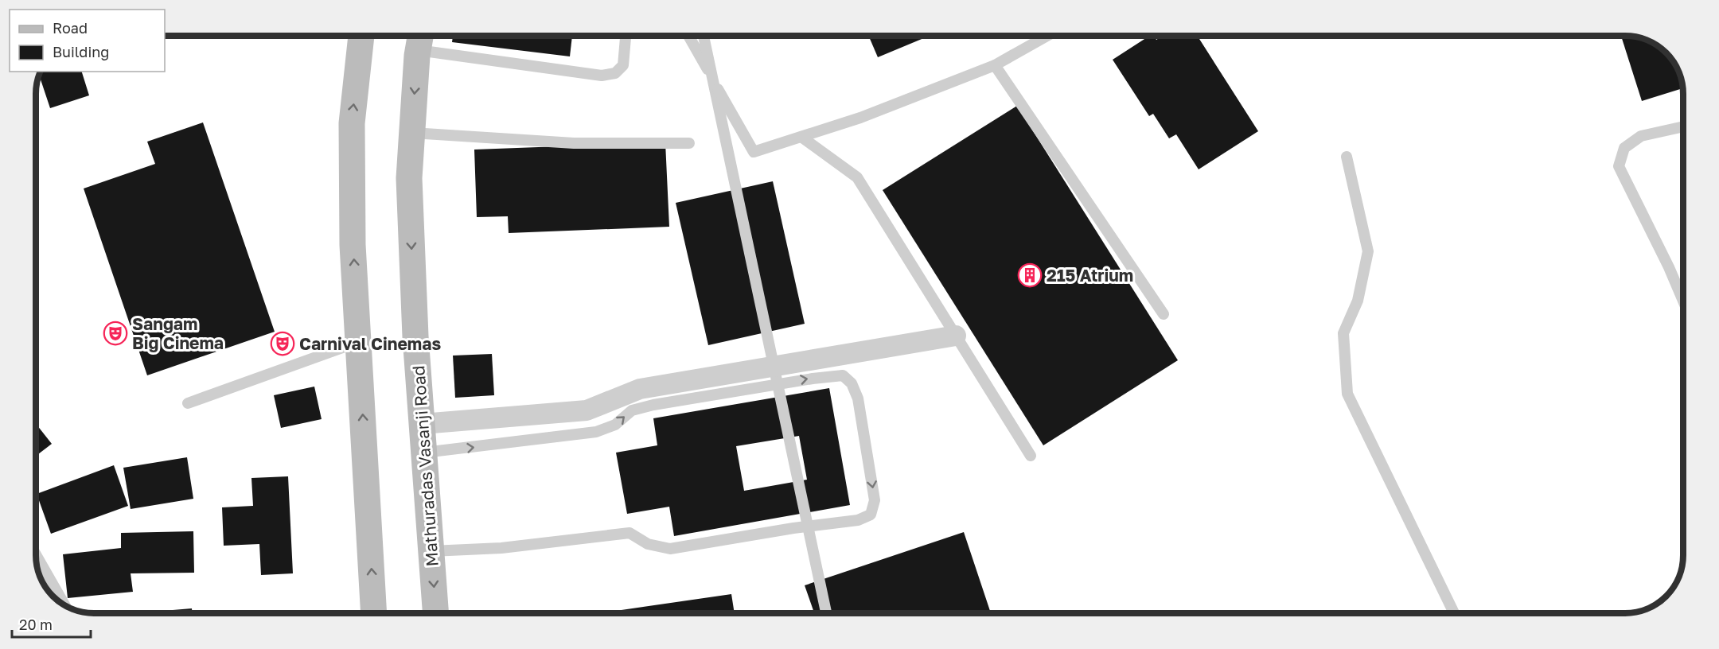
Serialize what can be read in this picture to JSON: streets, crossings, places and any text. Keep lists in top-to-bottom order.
{
  "streets": {
    "main road": ["Mathuradas Vasanji Road"]
  },
  "places": {
    "building": ["215 Atrium"],
    "theatre": ["Sangam Big Cinema", "Carnival Cinemas"]
  },
  "legend": ["Road", "Building"],
  "scale_bar": "20 m"
}
